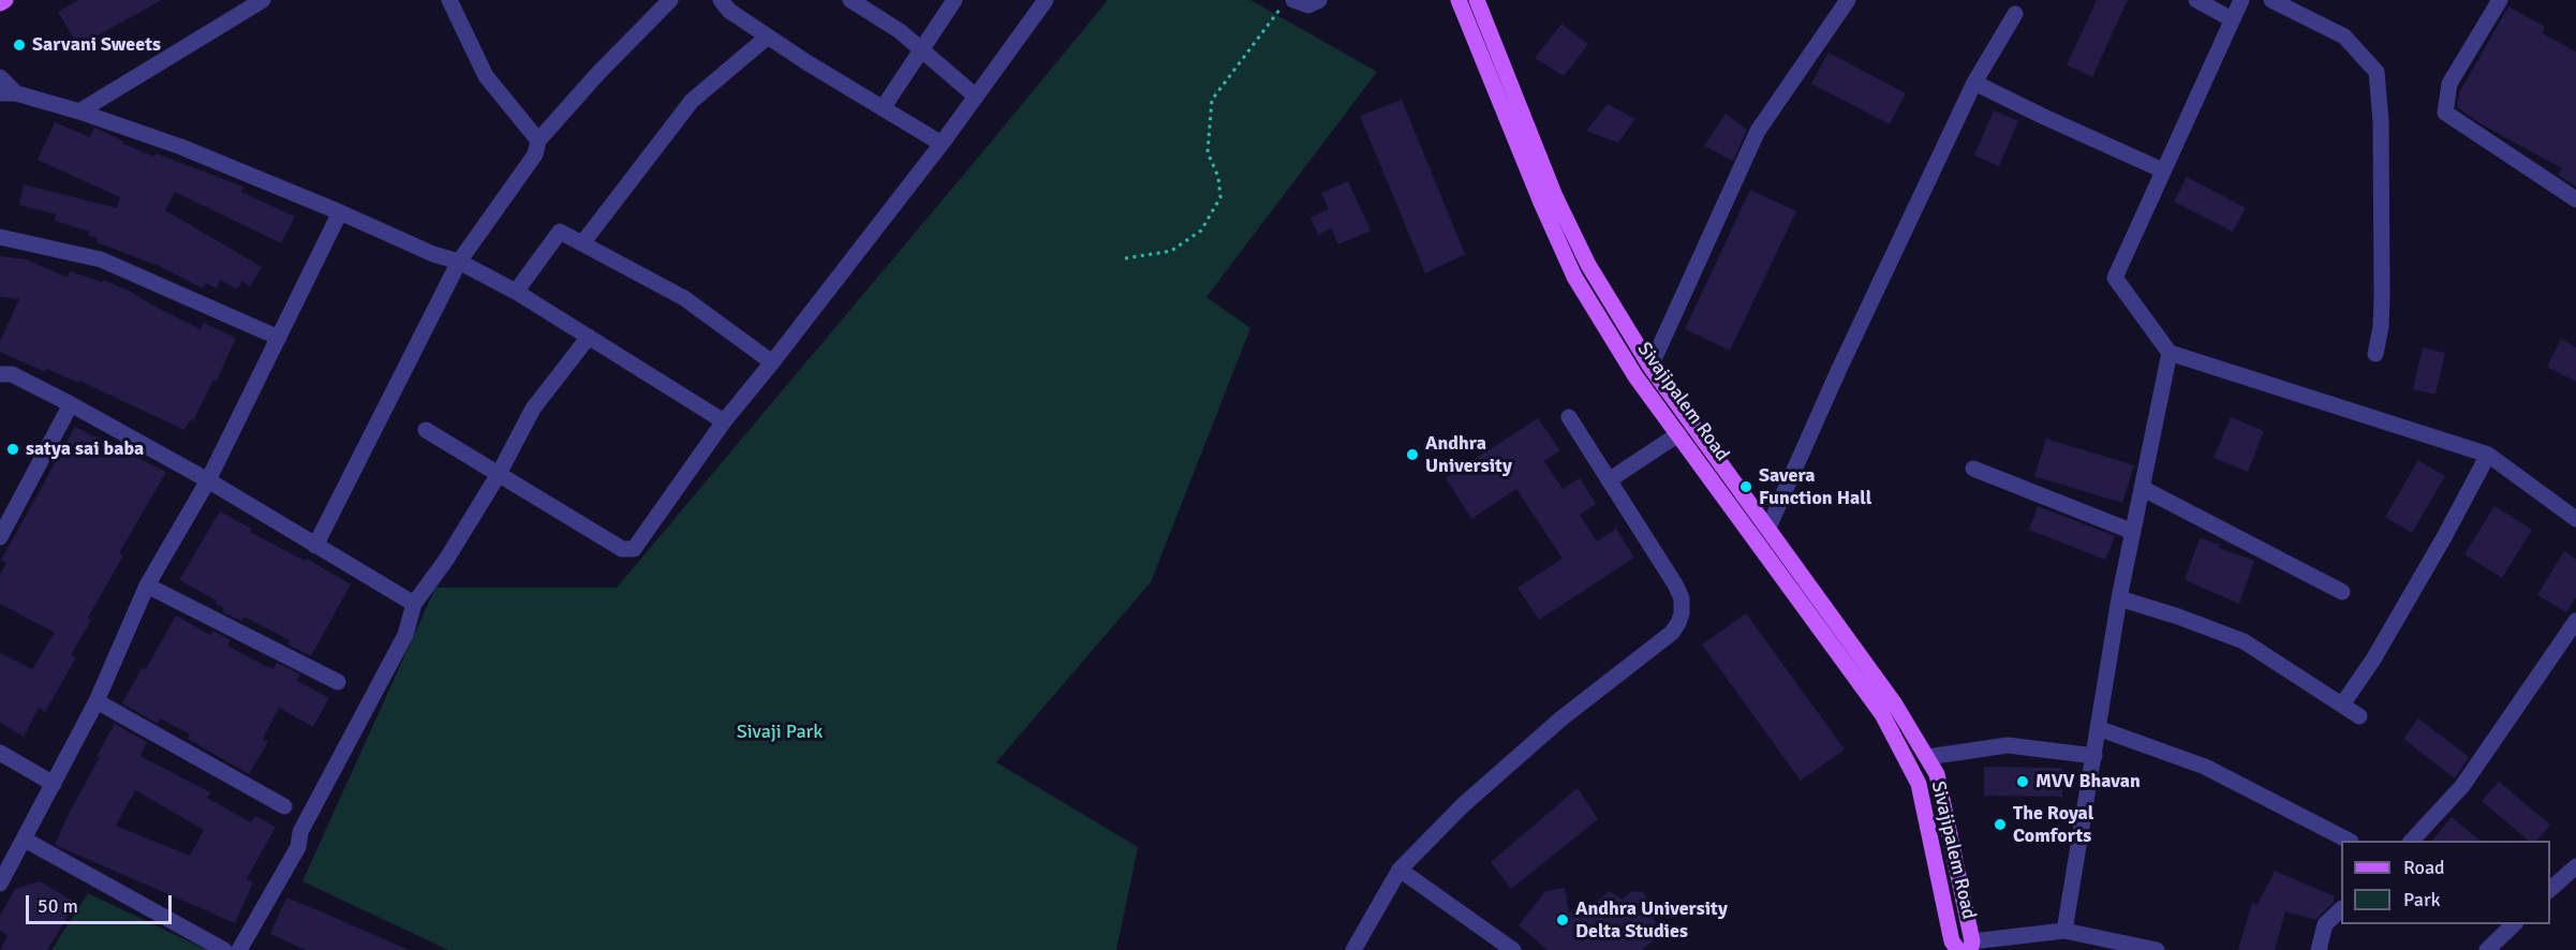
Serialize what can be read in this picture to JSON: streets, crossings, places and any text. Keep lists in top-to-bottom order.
{
  "streets": {
    "main road": ["Sivajipalem Road"]
  },
  "parks": ["Sivaji Park"],
  "places": [
    "Sarvani Sweets",
    "satya sai baba",
    "Andhra University",
    "Savera Function Hall",
    "MVV Bhavan",
    "The Royal Comforts",
    "Andhra University Delta Studies"
  ],
  "legend": ["Road", "Park"],
  "scale_bar": "50 m"
}
